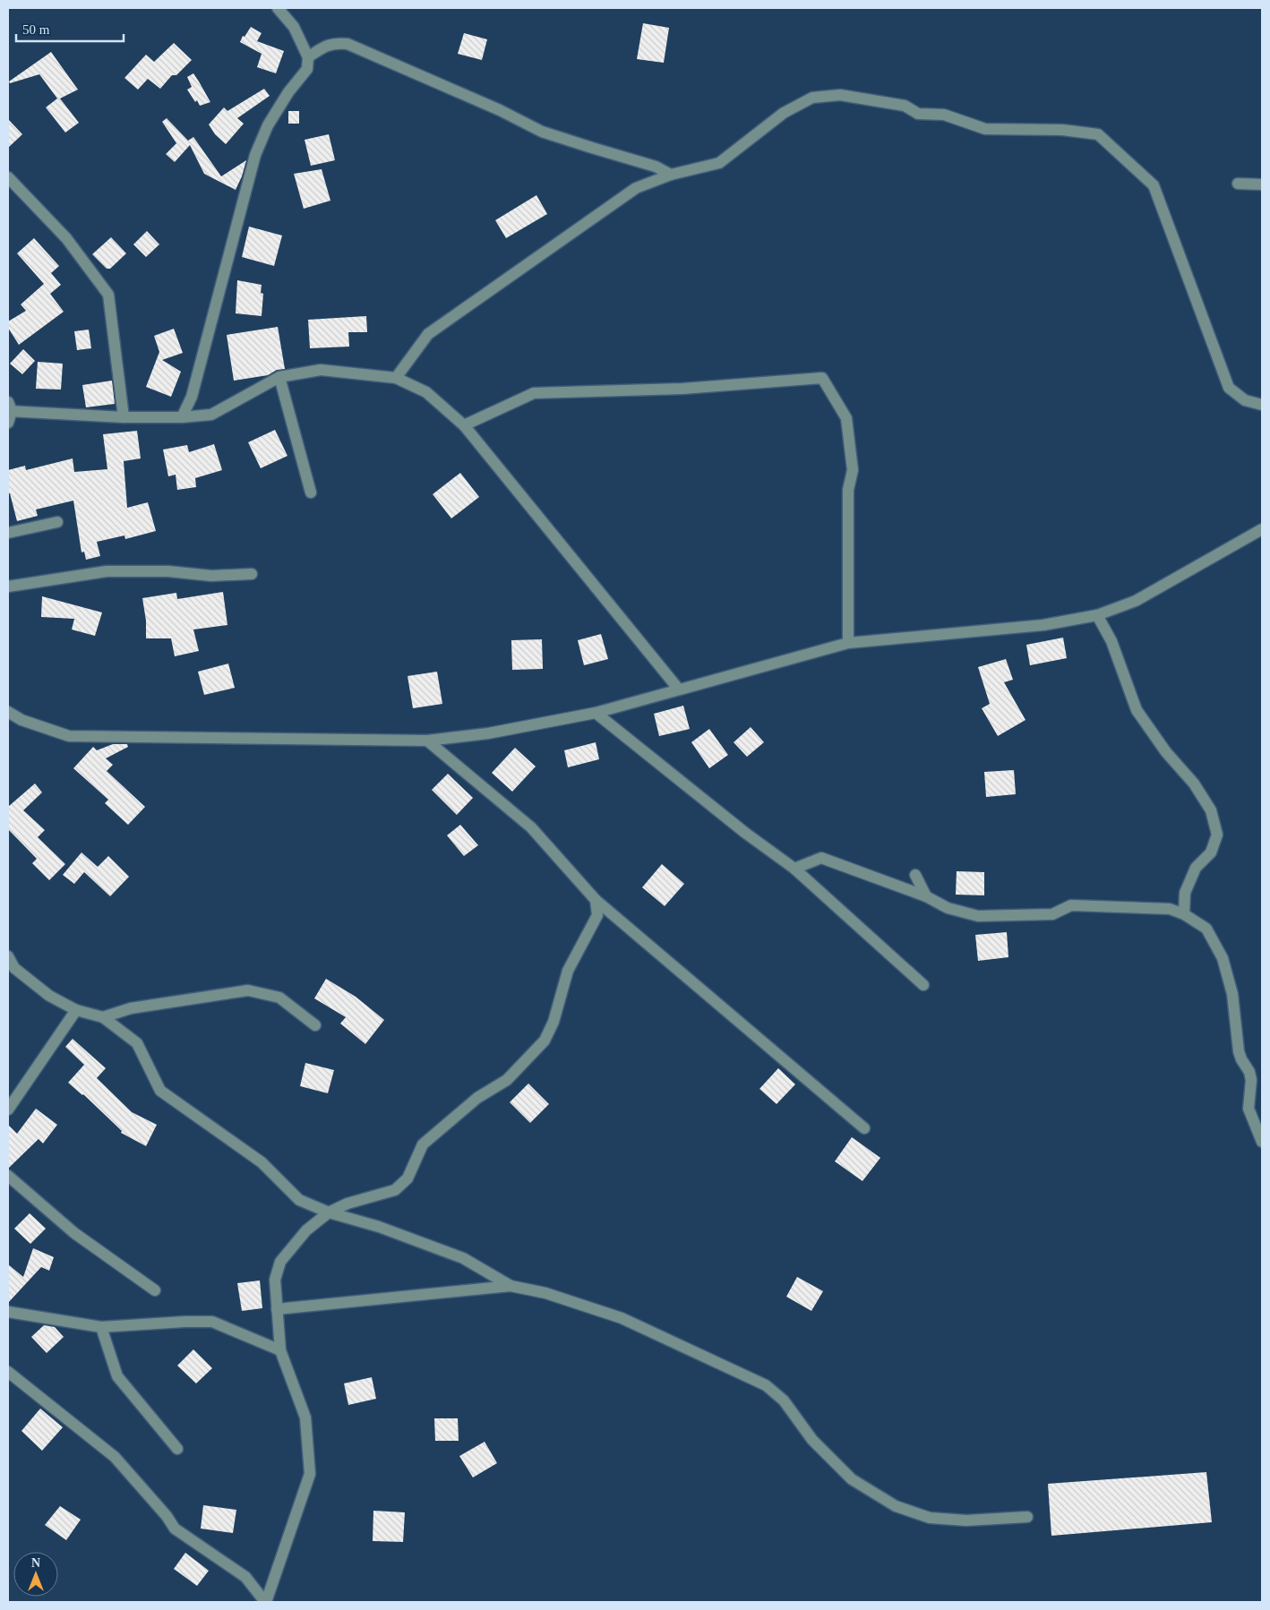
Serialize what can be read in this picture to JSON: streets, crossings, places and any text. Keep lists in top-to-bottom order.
{
  "scale_bar": "50 m",
  "north": "top"
}
